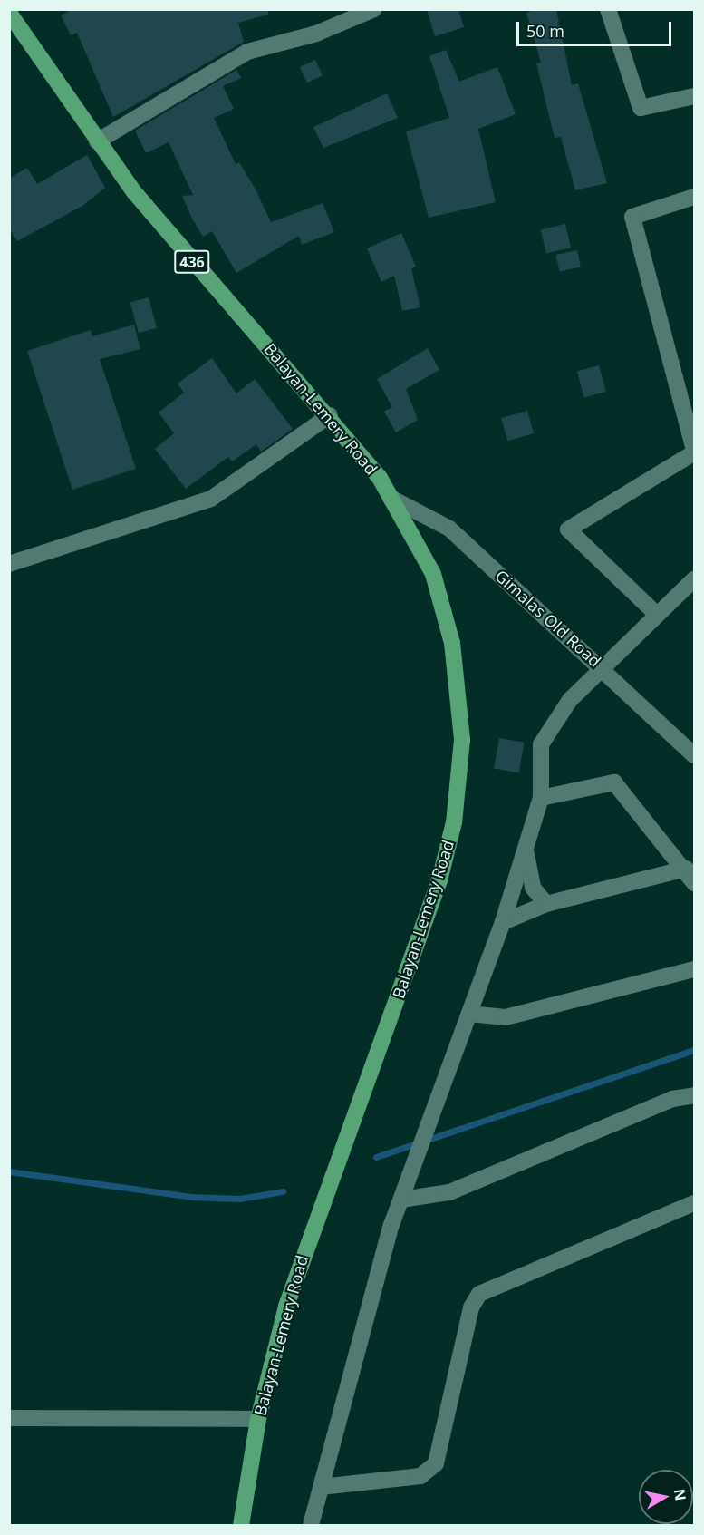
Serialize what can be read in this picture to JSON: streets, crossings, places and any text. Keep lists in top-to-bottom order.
{
  "streets": {
    "main road": ["436", "Balayan-Lemery Road"],
    "street": ["Gimalas Old Road"]
  },
  "crossings": [
    ["Balayan-Lemery Road", "Gimalas Old Road"]
  ],
  "scale_bar": "50 m",
  "north": "right"
}
